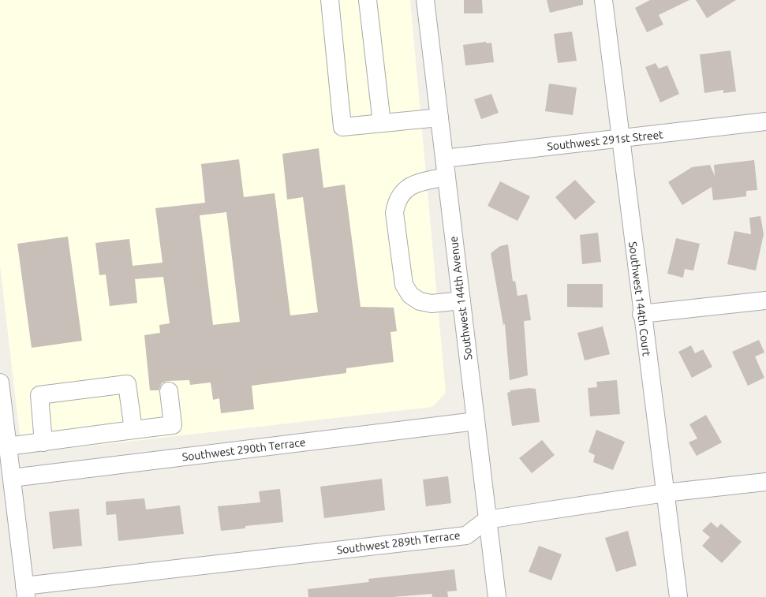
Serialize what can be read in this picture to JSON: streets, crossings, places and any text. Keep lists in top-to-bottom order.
{
  "streets": {
    "street": [
      "Southwest 291st Street",
      "Southwest 144th Avenue",
      "Southwest 144th Court",
      "Southwest 290th Terrace",
      "Southwest 289th Terrace"
    ]
  },
  "crossings": [
    ["Southwest 291st Street", "Southwest 144th Avenue"],
    ["Southwest 291st Street", "Southwest 144th Court"],
    ["Southwest 144th Avenue", "Southwest 290th Terrace"],
    ["Southwest 144th Avenue", "Southwest 289th Terrace"],
    ["Southwest 144th Court", "Southwest 289th Terrace"]
  ]
}
